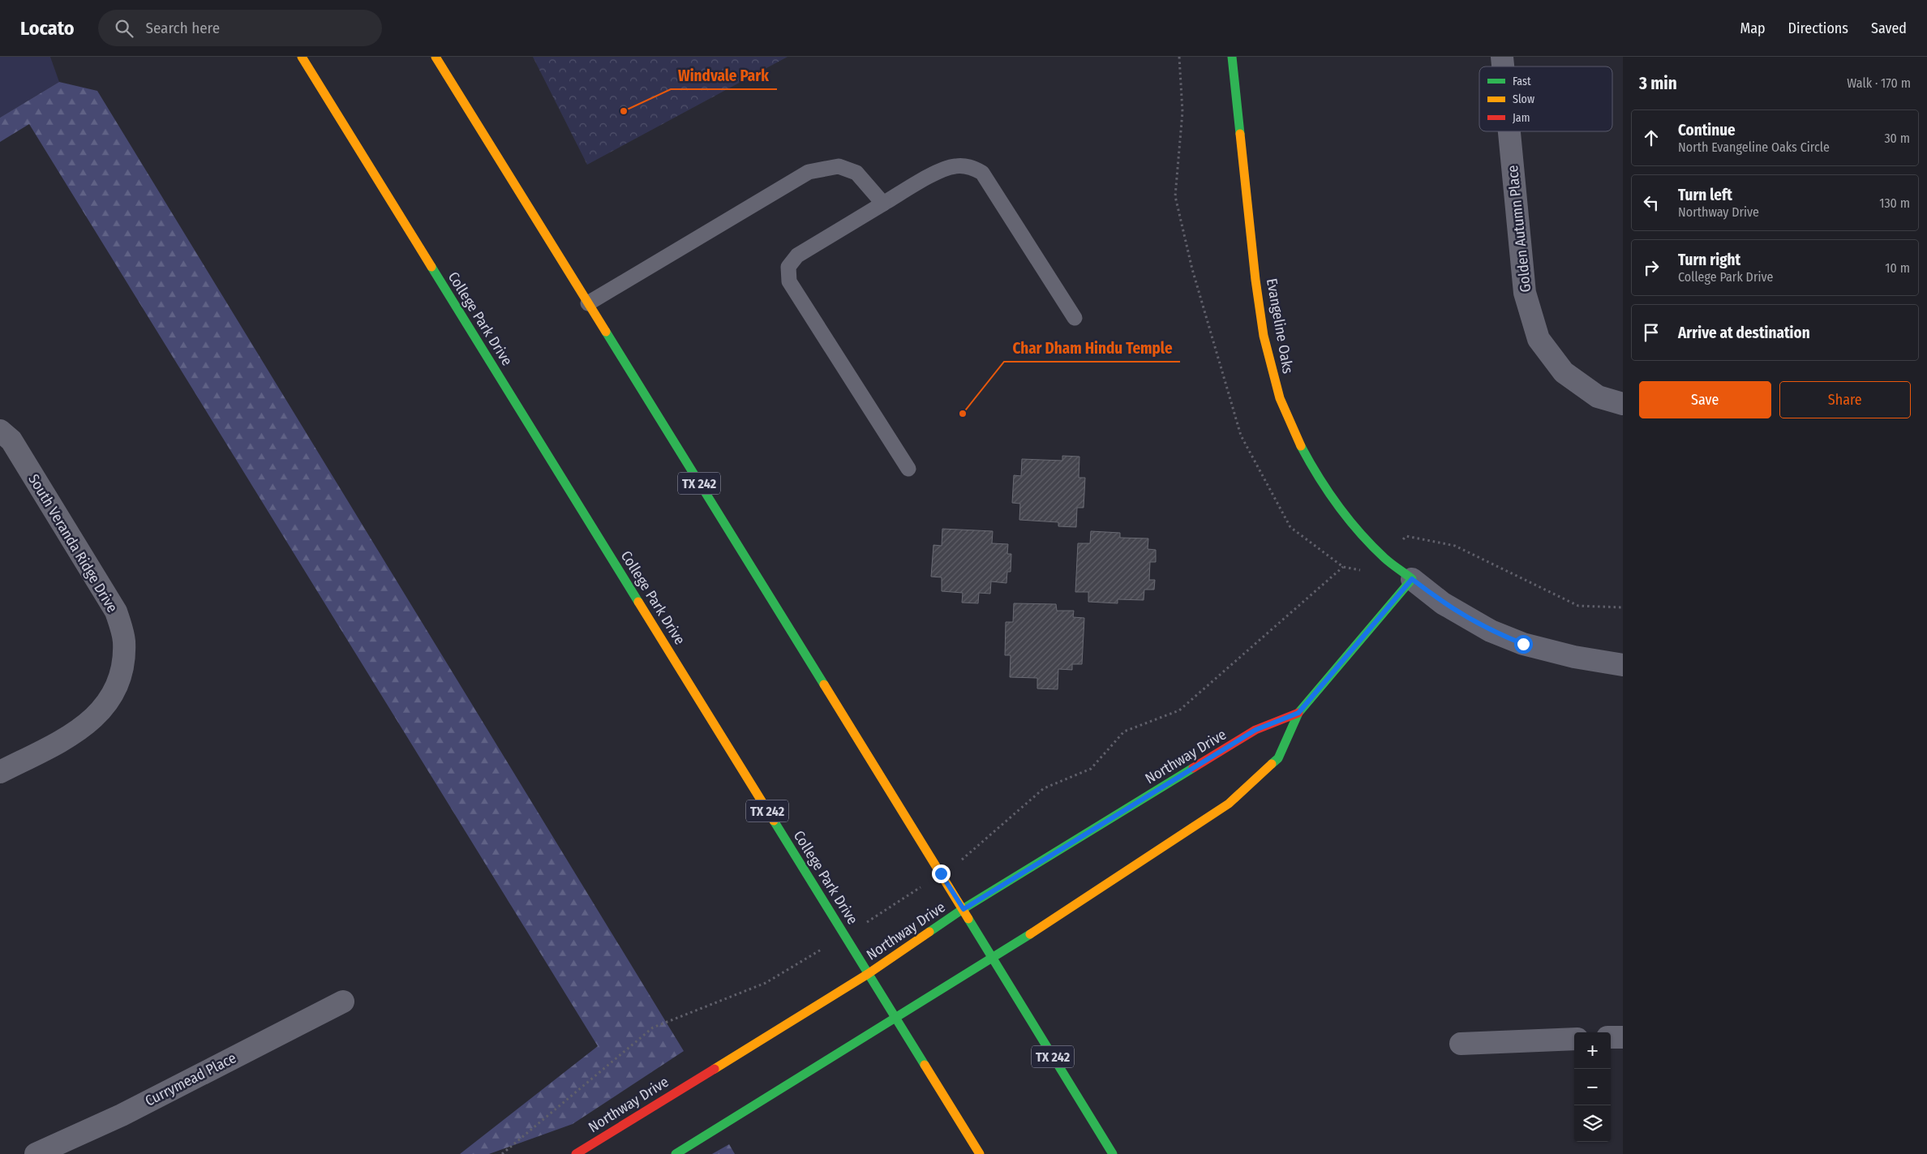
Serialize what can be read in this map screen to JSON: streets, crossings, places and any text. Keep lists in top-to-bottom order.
{
  "streets": {
    "main road": [
      "College Park Drive",
      "Evangeline Oaks",
      "TX 242",
      "Northway Drive"
    ],
    "street": ["Golden Autumn Place", "South Veranda Ridge Drive", "Currymead Place"]
  },
  "crossings": [
    ["College Park Drive", "Northway Drive"],
    ["Evangeline Oaks", "Northway Drive"],
    ["TX 242", "Northway Drive"]
  ],
  "places": ["Windvale Park", "Char Dham Hindu Temple"],
  "legend": ["Fast", "Slow", "Jam"],
  "page": {
    "header": "Locato",
    "search": "Search here",
    "nav": ["Map", "Directions", "Saved"],
    "heading": ["3 min", "Walk · 170 m"],
    "list": [
      ["Continue", "North Evangeline Oaks Circle", "30 m"],
      ["Turn left", "Northway Drive", "130 m"],
      ["Turn right", "College Park Drive", "10 m"],
      "Arrive at destination"
    ],
    "buttons": ["Save", "Share"],
    "map_buttons": ["+", "−"]
  }
}
